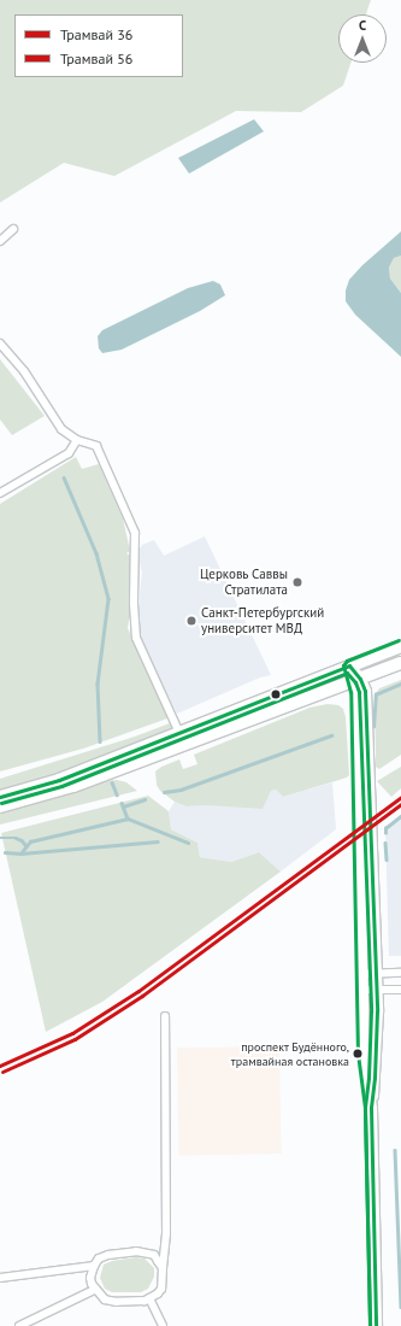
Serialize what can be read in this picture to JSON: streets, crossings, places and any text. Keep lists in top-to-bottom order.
{
  "places": ["Церковь Саввы Стратилата", "Санкт-Петербургский университет МВД", "проспект Будённого, трамвайная остановка"],
  "lines": ["tram line 36", "tram line 56"],
  "legend": ["Трамвай 36", "Трамвай 56"],
  "north": "top"
}
